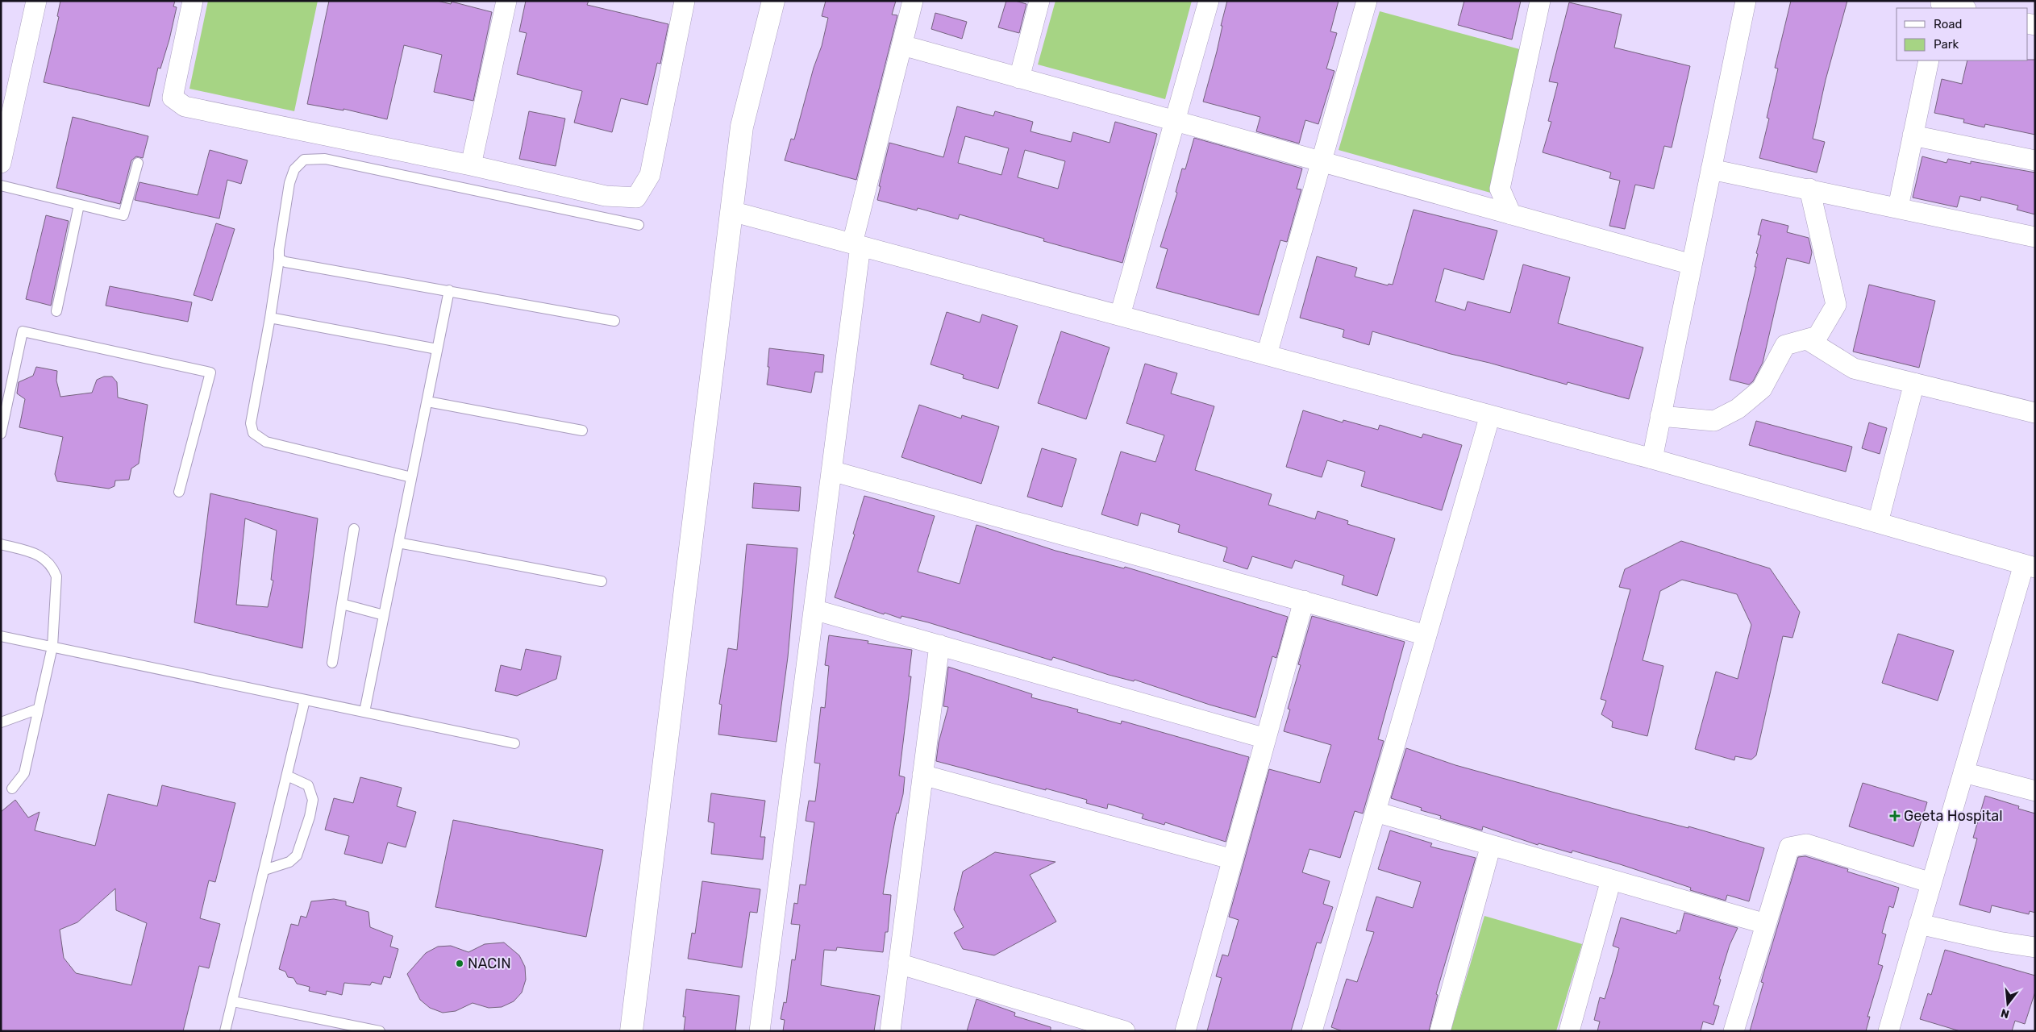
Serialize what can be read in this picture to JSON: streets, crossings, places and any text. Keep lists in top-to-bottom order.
{
  "places": {
    "health": ["Geeta Hospital"],
    "other": ["NACIN"]
  },
  "legend": ["Road", "Park"],
  "north": "bottom"
}
